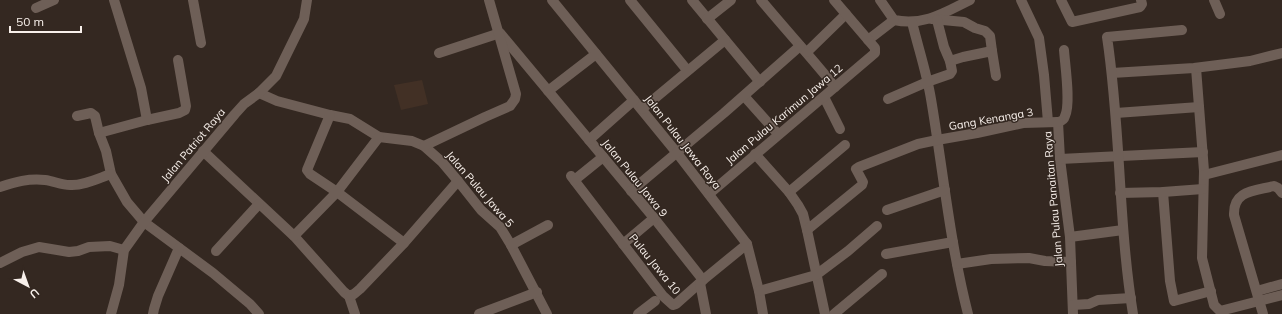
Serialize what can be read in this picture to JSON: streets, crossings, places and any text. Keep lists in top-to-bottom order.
{
  "streets": {
    "street": [
      "Jalan Pulau Karimun Jawa 12",
      "Gang Kenanga 3",
      "Jalan Pulau Jawa Raya",
      "Jalan Patriot Raya",
      "Jalan Pulau Jawa 9",
      "Jalan Pulau Jawa 5",
      "Jalan Pulau Panaitan Raya",
      "Pulau Jawa 10"
    ]
  },
  "crossings": [
    ["Jalan Pulau Karimun Jawa 12", "Jalan Pulau Jawa Raya"],
    ["Gang Kenanga 3", "Jalan Pulau Panaitan Raya"],
    ["Jalan Pulau Jawa Raya", "Pulau Jawa 10"],
    ["Jalan Pulau Jawa 9", "Pulau Jawa 10"]
  ],
  "scale_bar": "50 m",
  "north": "bottom right"
}
